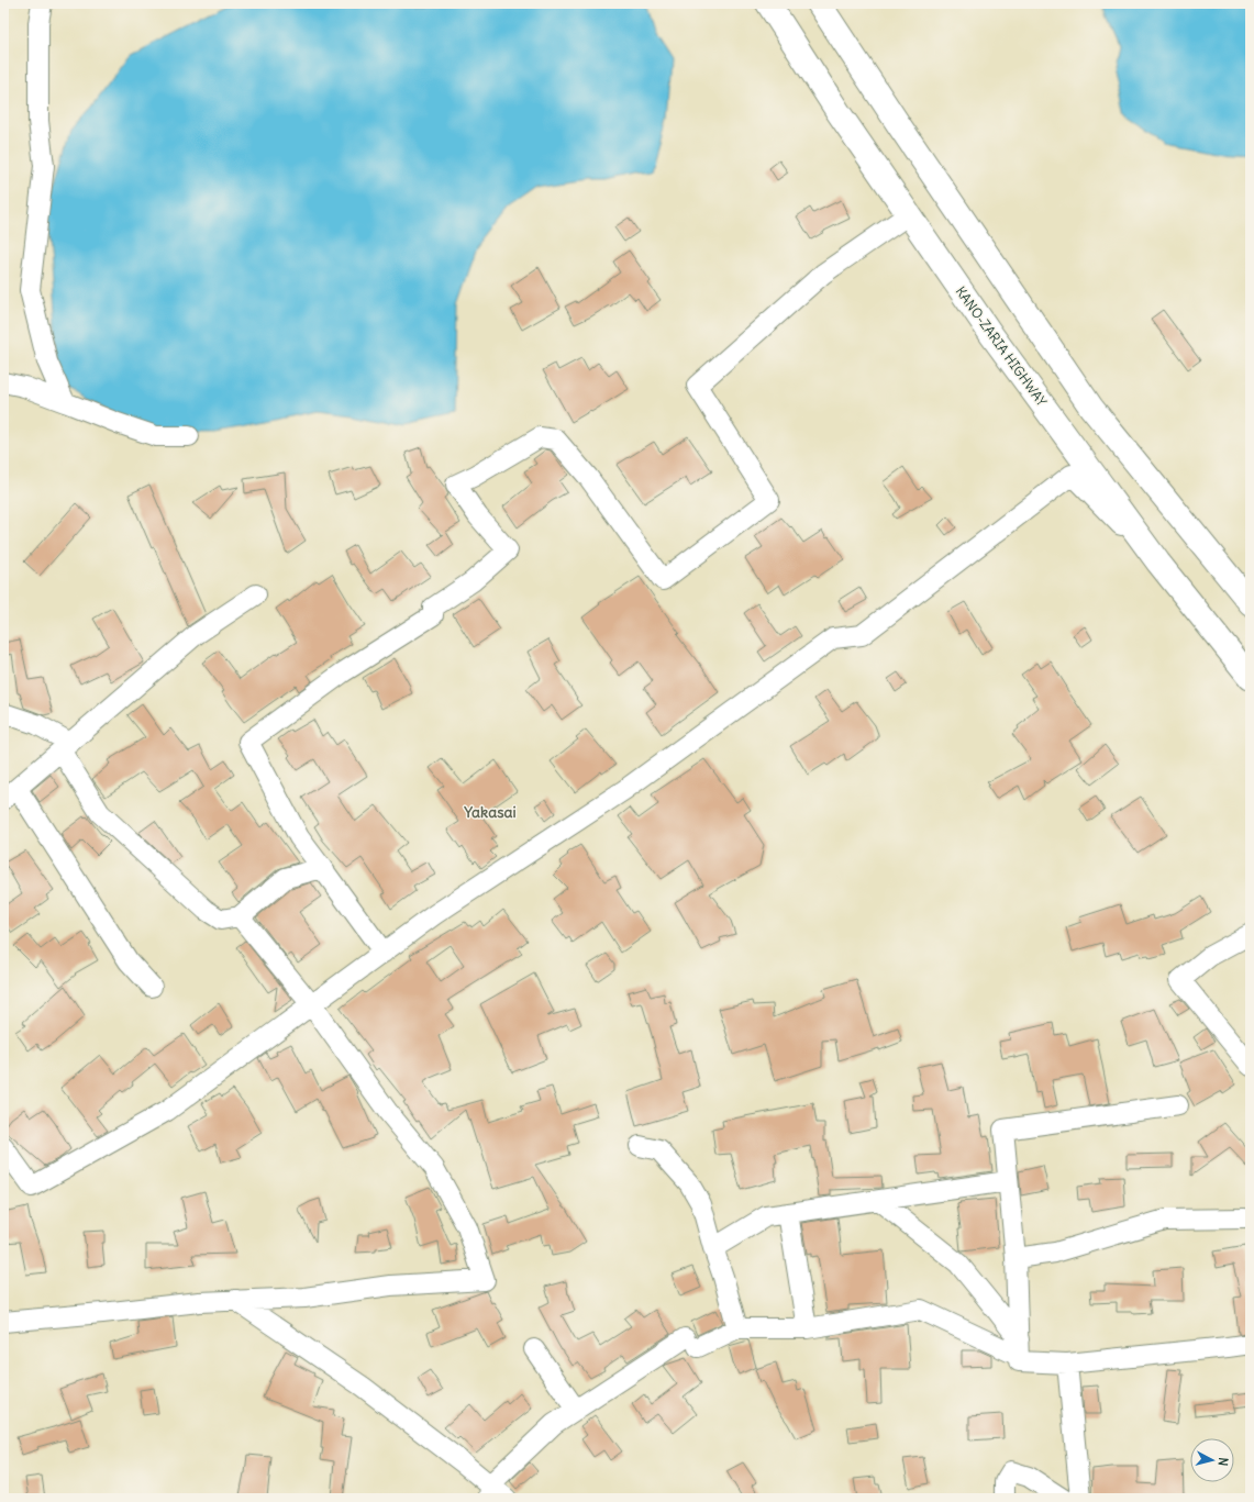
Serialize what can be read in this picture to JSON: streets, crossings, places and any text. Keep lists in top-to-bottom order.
{
  "streets": {
    "highway": ["KANO-ZARIA HIGHWAY"]
  },
  "districts": ["Yakasai"],
  "north": "right"
}
